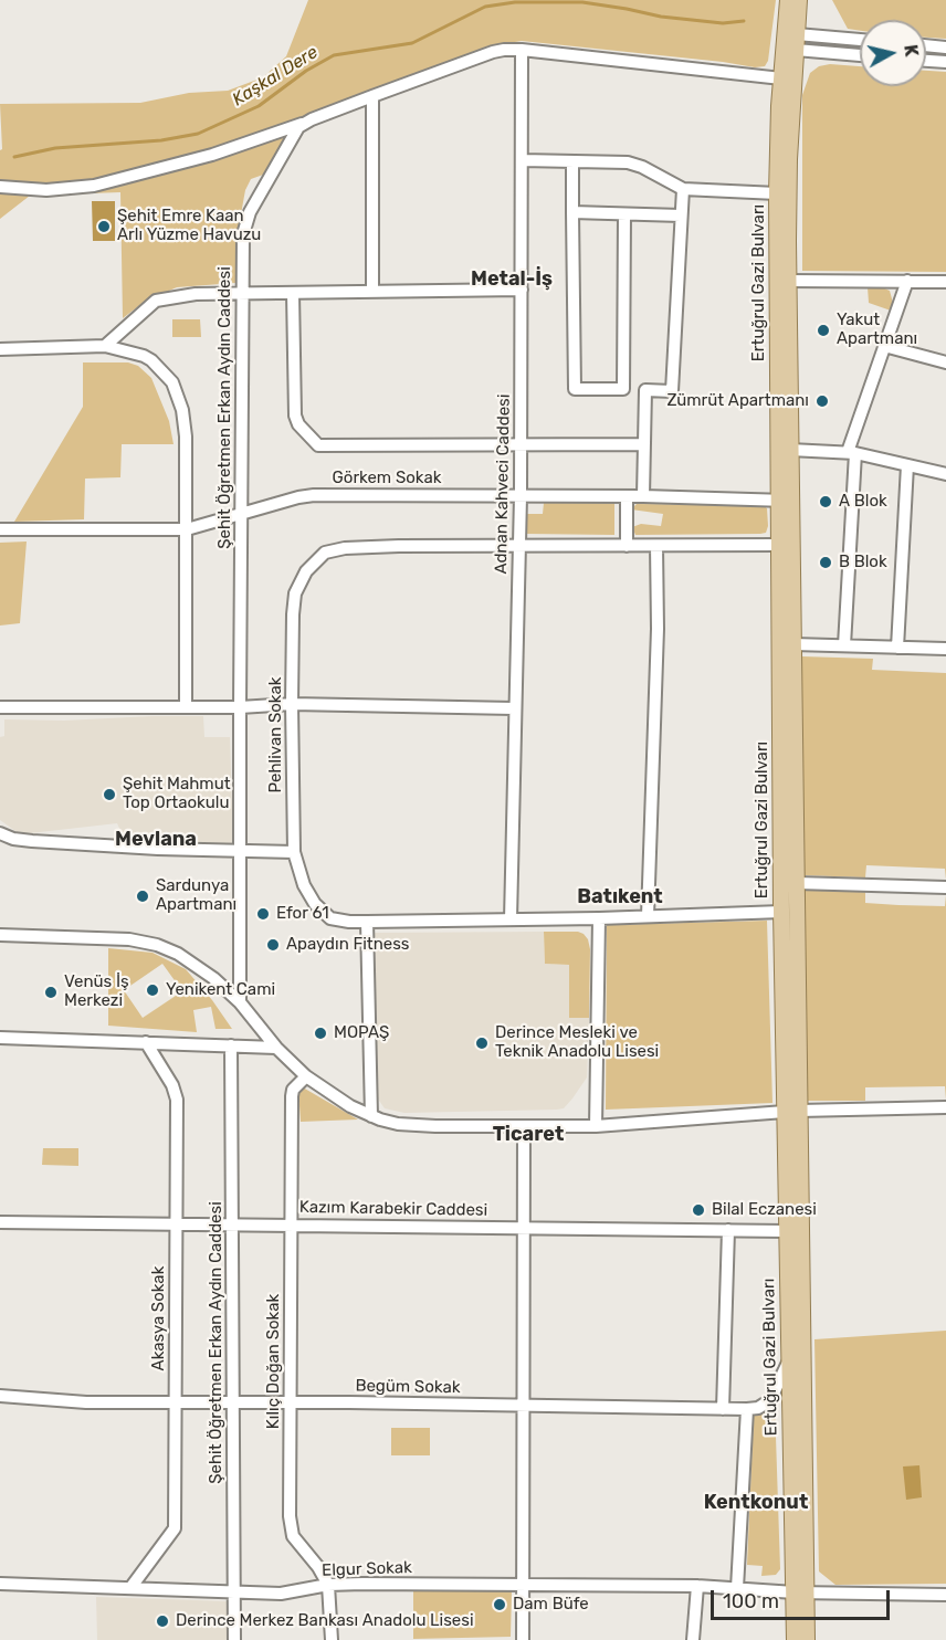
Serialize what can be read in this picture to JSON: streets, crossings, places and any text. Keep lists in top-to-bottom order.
{
  "streets": {
    "main road": ["Ertuğrul Gazi Bulvarı"],
    "street": [
      "Şehit Öğretmen Erkan Aydın Caddesi",
      "Görkem Sokak",
      "Adnan Kahveci Caddesi",
      "Pehlivan Sokak",
      "Kazım Karabekir Caddesi",
      "Akasya Sokak",
      "Kılıç Doğan Sokak",
      "Begüm Sokak",
      "Elgur Sokak"
    ]
  },
  "crossings": [
    ["Ertuğrul Gazi Bulvarı", "Görkem Sokak"],
    ["Ertuğrul Gazi Bulvarı", "Pehlivan Sokak"],
    ["Ertuğrul Gazi Bulvarı", "Kazım Karabekir Caddesi"],
    ["Ertuğrul Gazi Bulvarı", "Begüm Sokak"],
    ["Ertuğrul Gazi Bulvarı", "Elgur Sokak"],
    ["Şehit Öğretmen Erkan Aydın Caddesi", "Görkem Sokak"],
    ["Şehit Öğretmen Erkan Aydın Caddesi", "Kazım Karabekir Caddesi"],
    ["Şehit Öğretmen Erkan Aydın Caddesi", "Begüm Sokak"],
    ["Şehit Öğretmen Erkan Aydın Caddesi", "Elgur Sokak"],
    ["Görkem Sokak", "Adnan Kahveci Caddesi"],
    ["Adnan Kahveci Caddesi", "Pehlivan Sokak"],
    ["Kazım Karabekir Caddesi", "Akasya Sokak"],
    ["Kazım Karabekir Caddesi", "Kılıç Doğan Sokak"],
    ["Akasya Sokak", "Begüm Sokak"],
    ["Akasya Sokak", "Elgur Sokak"],
    ["Kılıç Doğan Sokak", "Begüm Sokak"],
    ["Kılıç Doğan Sokak", "Elgur Sokak"]
  ],
  "districts": [
    "Metal-İş",
    "Mevlana",
    "Batıkent",
    "Ticaret",
    "Kentkonut"
  ],
  "water": ["Kaşkal Dere"],
  "places": [
    "Şehit Emre Kaan Arlı Yüzme Havuzu",
    "Yakut Apartmanı",
    "Zümrüt Apartmanı",
    "A Blok",
    "B Blok",
    "Şehit Mahmut Top Ortaokulu",
    "Sardunya Apartmanı",
    "Efor 61",
    "Apaydın Fitness",
    "Yenikent Cami",
    "Venüs İş Merkezi",
    "MOPAŞ",
    "Derince Mesleki ve Teknik Anadolu Lisesi",
    "Bilal Eczanesi",
    "Dam Büfe",
    "Derince Merkez Bankası Anadolu Lisesi"
  ],
  "scale_bar": "100 m",
  "north": "right"
}
